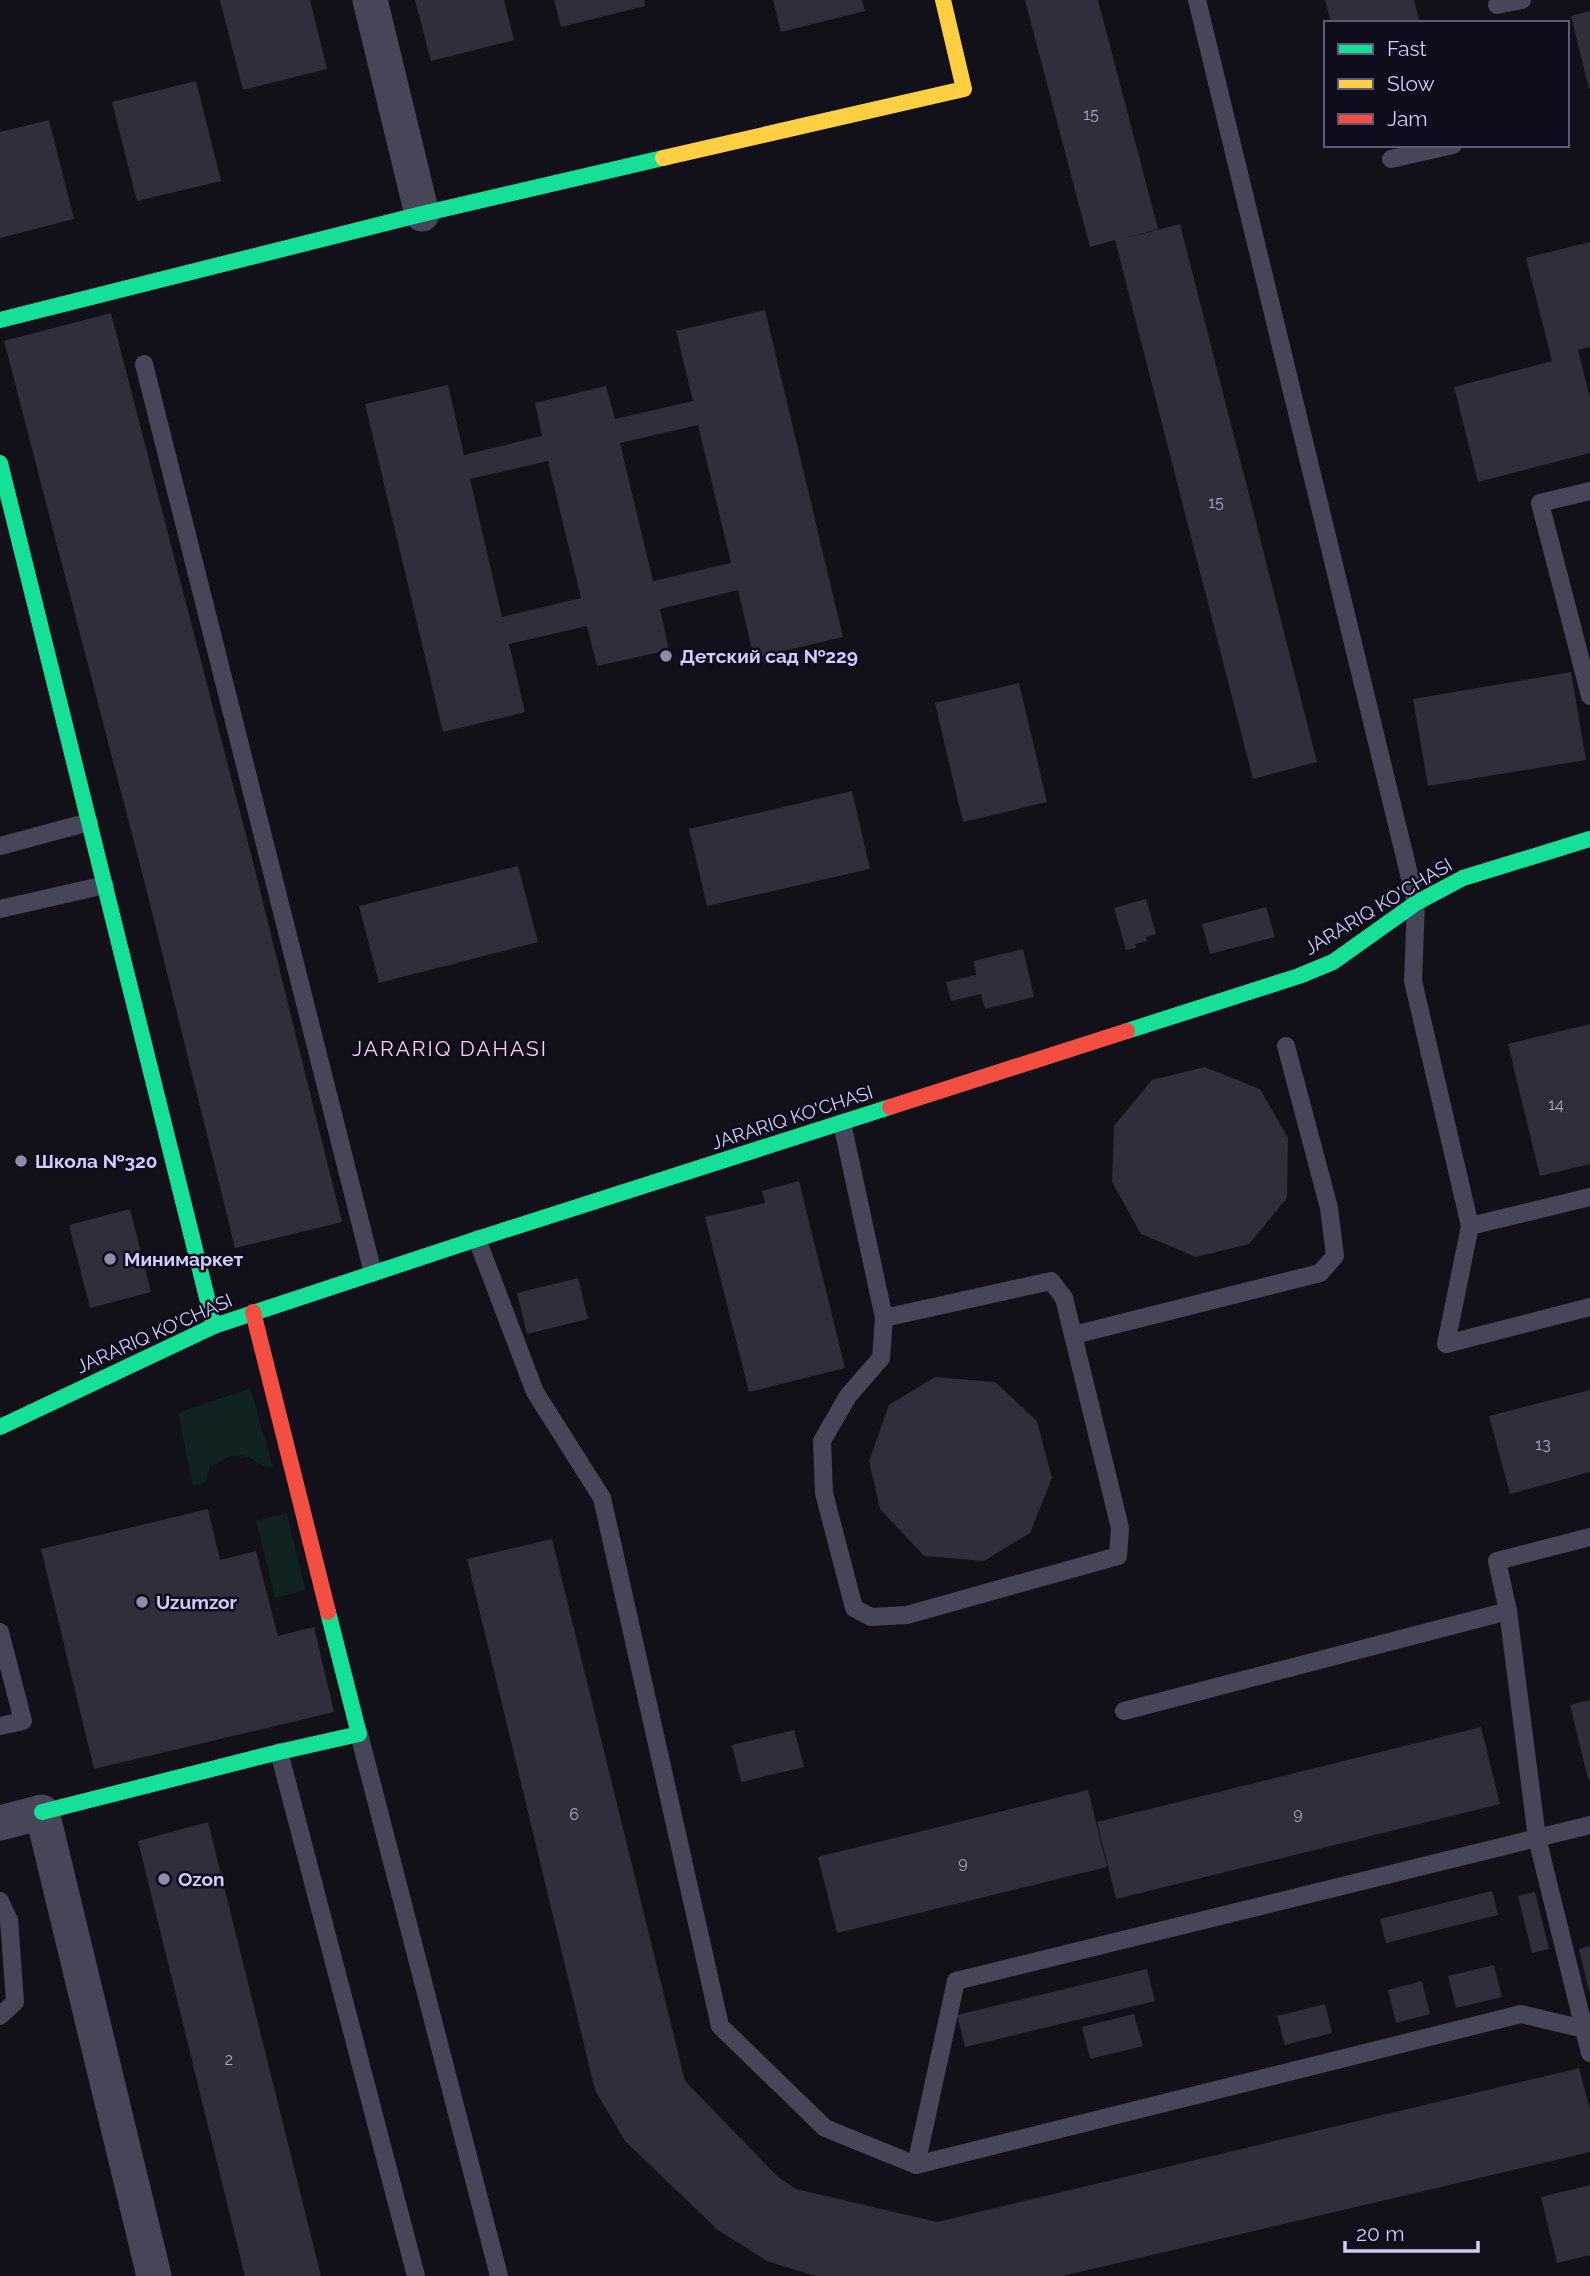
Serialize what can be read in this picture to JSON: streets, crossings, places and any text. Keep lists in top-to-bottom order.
{
  "streets": {
    "street": ["JARARIQ KO'CHASI"]
  },
  "districts": ["JARARIQ DAHASI"],
  "places": [
    "Детский сад №229",
    "Школа №320",
    "Минимаркет",
    "Uzumzor",
    "Ozon"
  ],
  "house_numbers": [
    "15",
    "15",
    "14",
    "13",
    "9",
    "6",
    "9",
    "2"
  ],
  "legend": ["Fast", "Slow", "Jam"],
  "scale_bar": "20 m"
}
